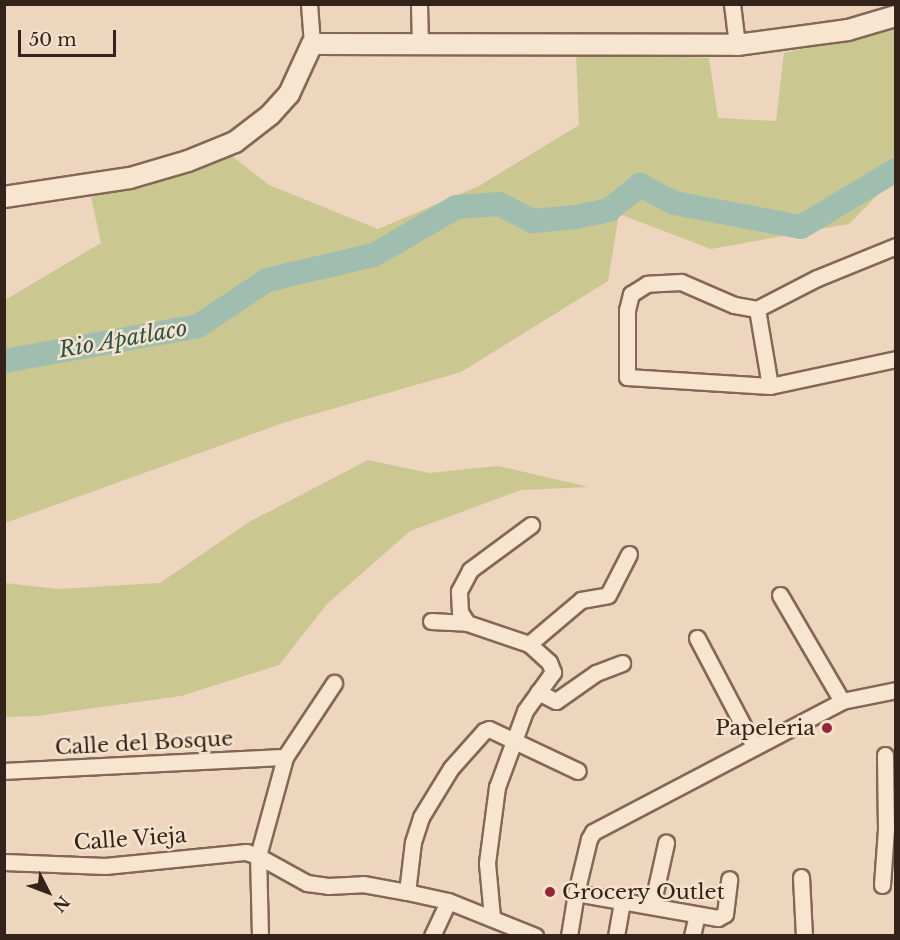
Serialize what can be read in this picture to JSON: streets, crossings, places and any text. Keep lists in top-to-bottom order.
{
  "streets": {
    "street": ["Calle del Bosque", "Calle Vieja"]
  },
  "water": ["Rio Apatlaco"],
  "places": ["Papeleria", "Grocery Outlet"],
  "scale_bar": "50 m",
  "north": "bottom right"
}
